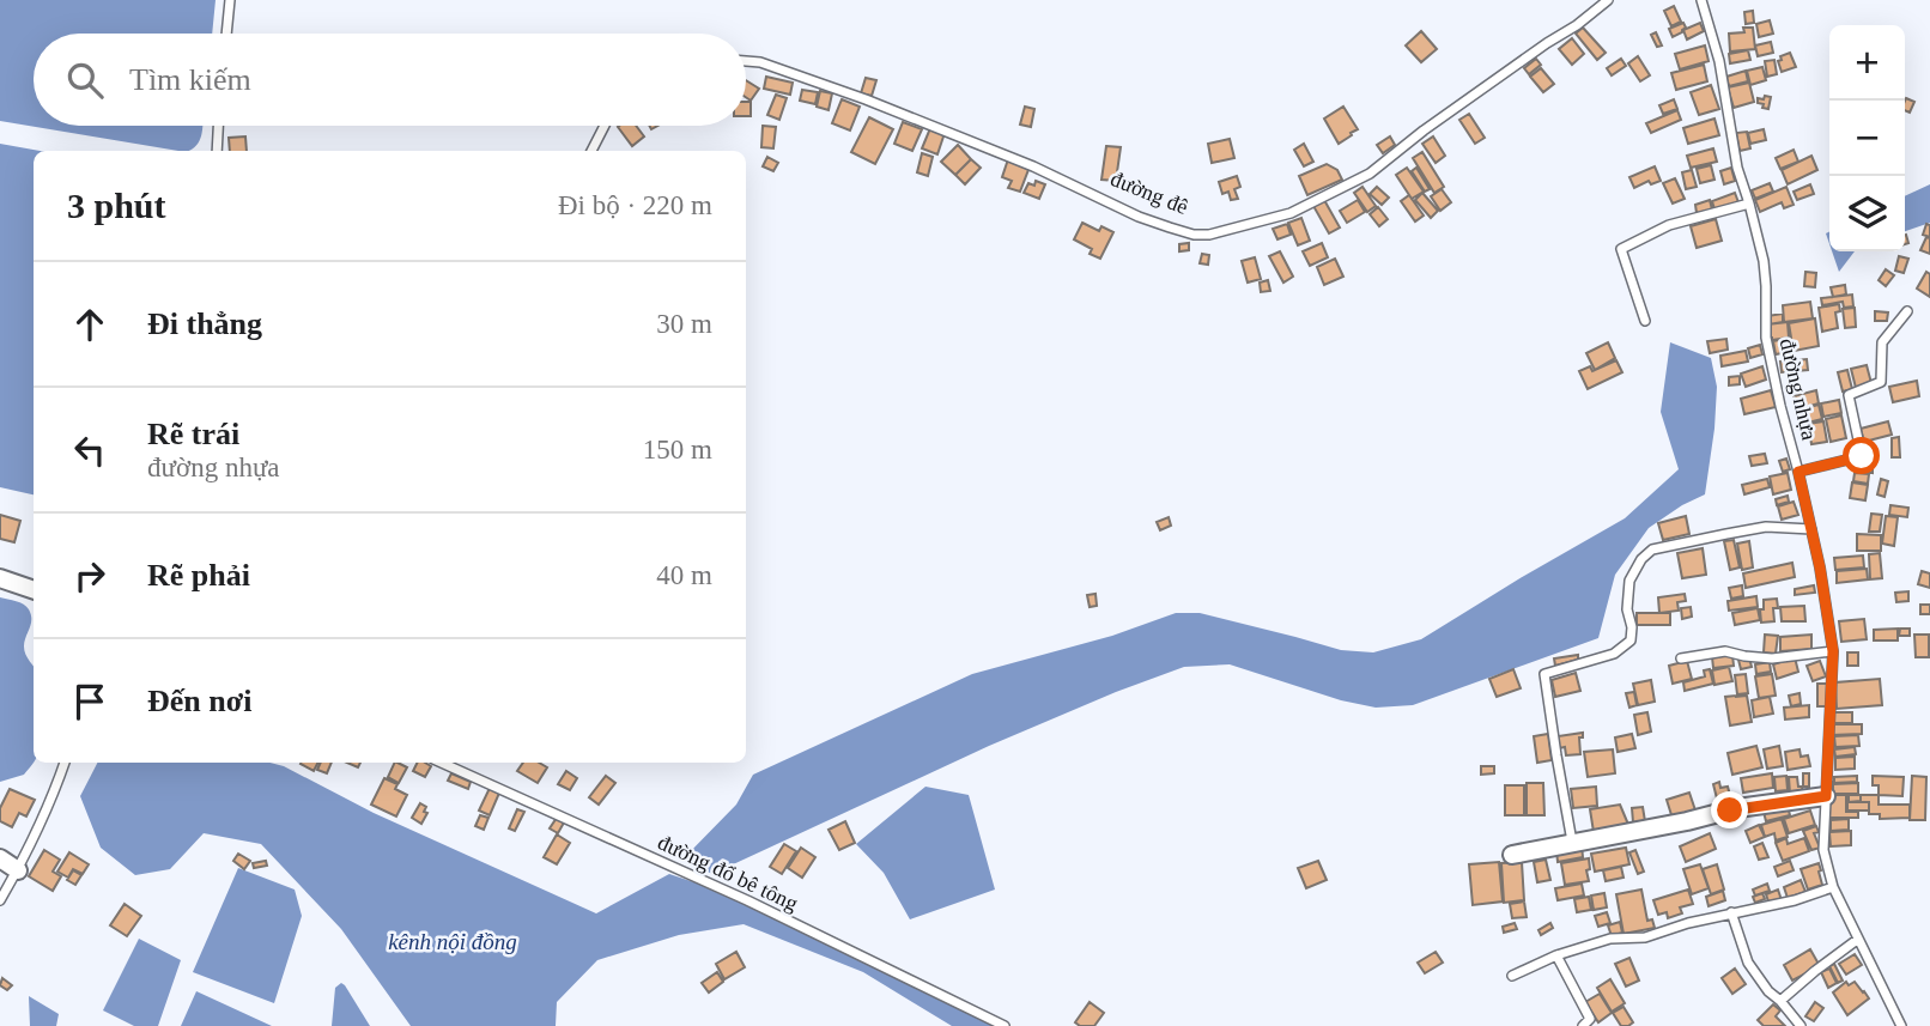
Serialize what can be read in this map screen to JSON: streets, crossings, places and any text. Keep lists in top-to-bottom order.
{
  "streets": {
    "lane": ["đường đê", "đường nhựa", "đường đổ bê tông"]
  },
  "water": ["kênh nội đồng"],
  "page": {
    "map_buttons": ["+", "−"],
    "search": "Tìm kiếm",
    "heading": ["3 phút", "Đi bộ · 220 m"],
    "list": [
      ["Đi thẳng", "30 m"],
      ["Rẽ trái", "đường nhựa", "150 m"],
      ["Rẽ phải", "40 m"],
      "Đến nơi"
    ]
  }
}
